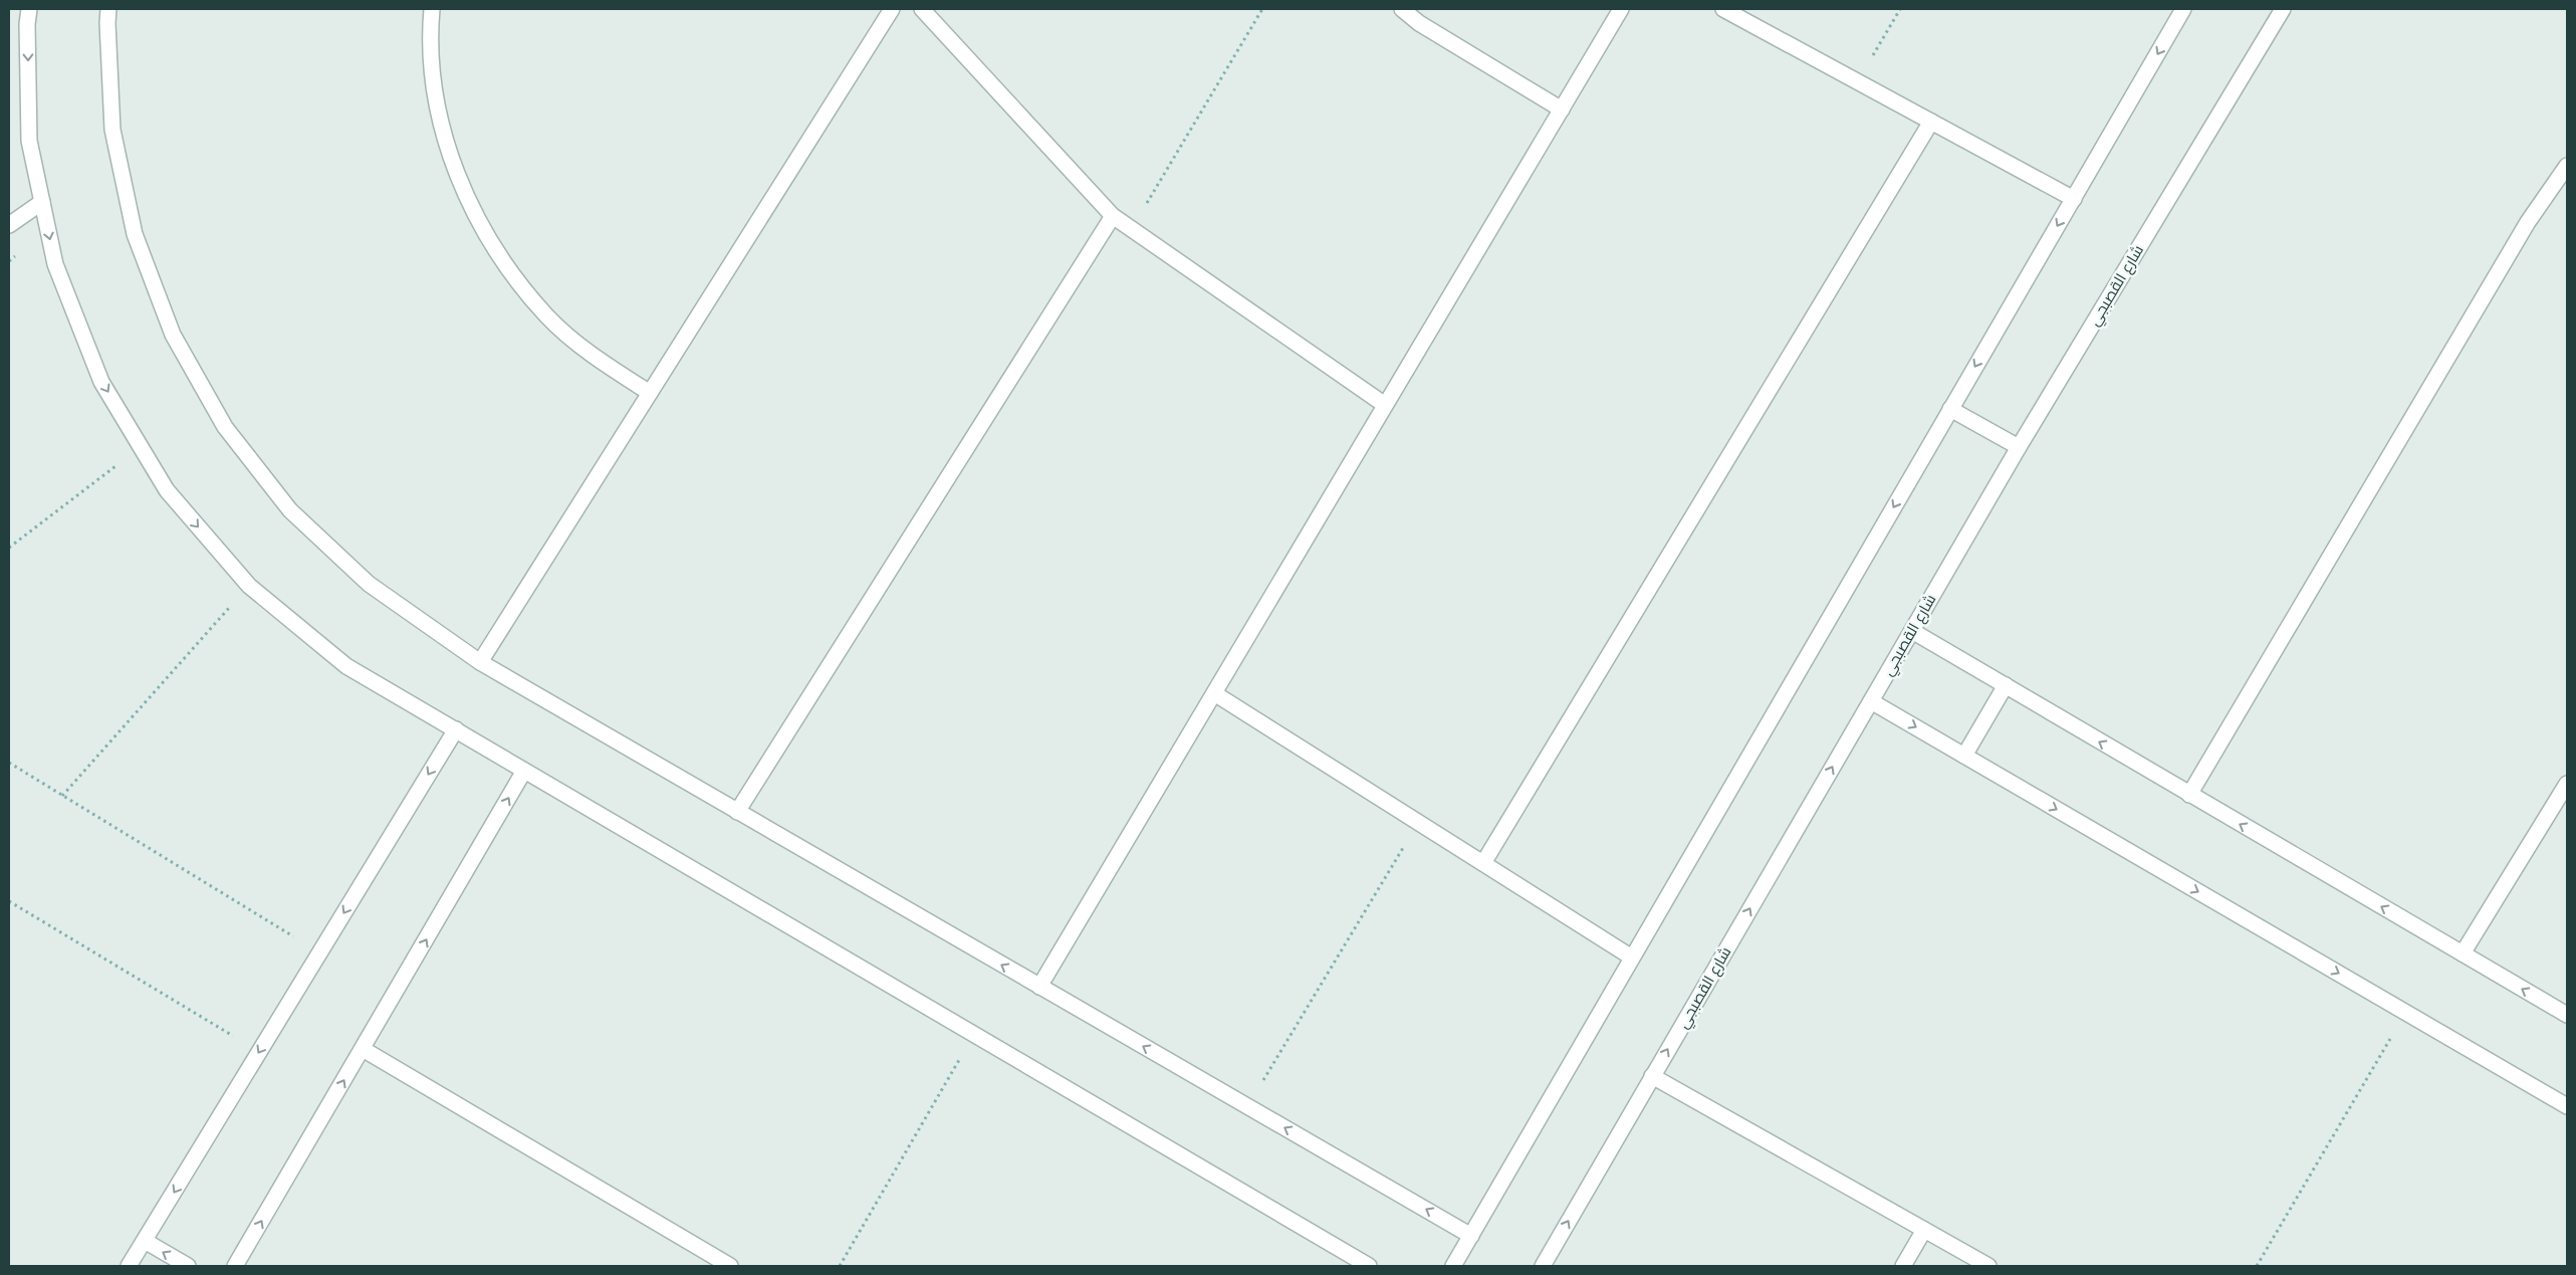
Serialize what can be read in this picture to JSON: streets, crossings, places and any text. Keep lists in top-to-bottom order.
{
  "streets": {
    "street": ["شارع القصبجي"]
  }
}
